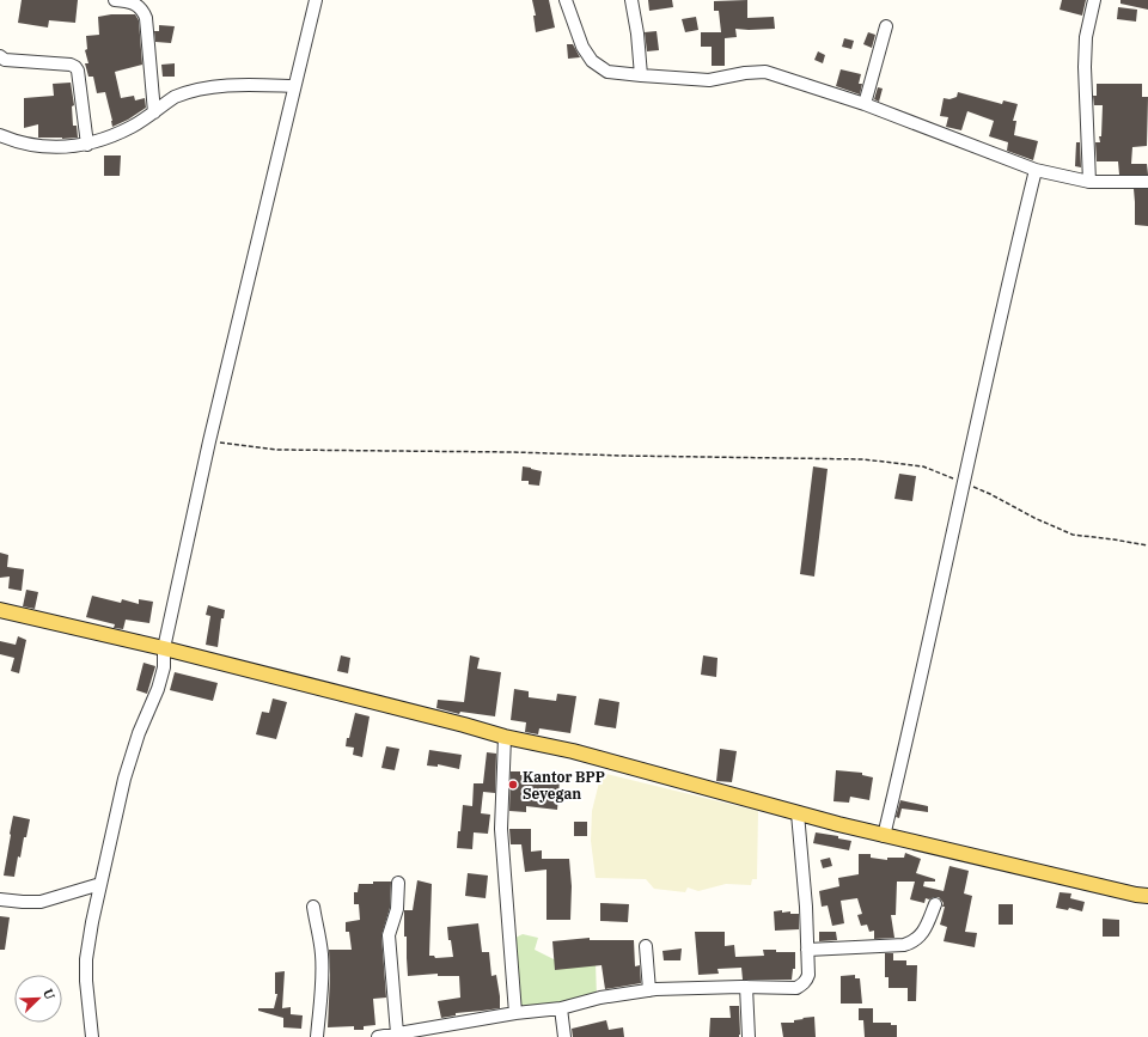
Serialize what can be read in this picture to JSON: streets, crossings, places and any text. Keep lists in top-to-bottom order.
{
  "places": ["Kantor BPP Seyegan"],
  "north": "top right"
}
